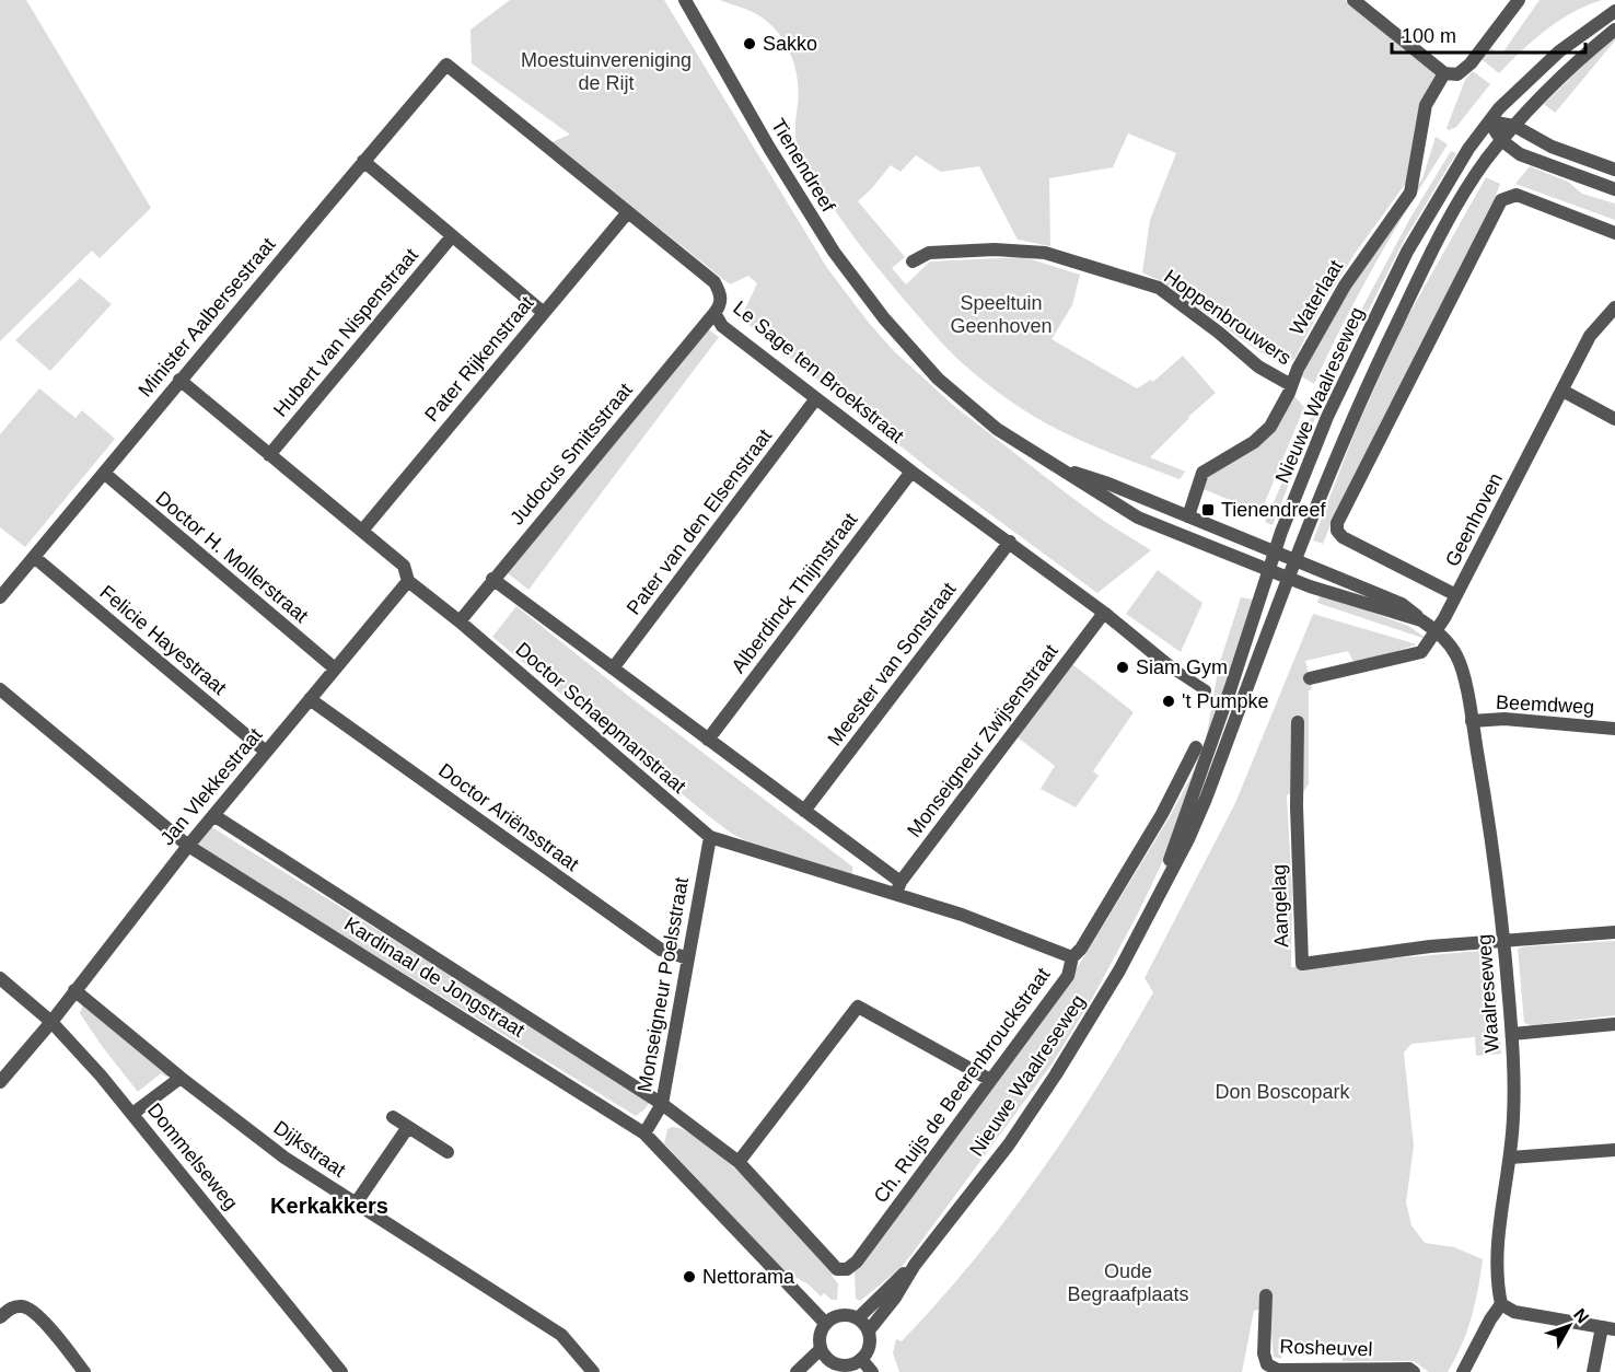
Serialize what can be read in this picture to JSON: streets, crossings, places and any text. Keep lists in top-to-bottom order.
{
  "streets": {
    "street": [
      "Tienendreef",
      "Waterlaat",
      "Minister Aalbersestraat",
      "Hoppenbrouwers",
      "Hubert van Nispenstraat",
      "Pater Rijkenstraat",
      "Le Sage ten Broekstraat",
      "Nieuwe Waalreseweg",
      "Judocus Smitsstraat",
      "Geenhoven",
      "Pater van den Elsenstraat",
      "Doctor H. Mollerstraat",
      "Alberdinck Thijmstraat",
      "Felicie Hayestraat",
      "Meester van Sonstraat",
      "Beemdweg",
      "Doctor Schaepmanstraat",
      "Monseigneur Zwijsenstraat",
      "Jan Vlekkestraat",
      "Doctor Ariënsstraat",
      "Aangelag",
      "Kardinaal de Jongstraat",
      "Monseigneur Poelsstraat",
      "Waalreseweg",
      "Ch. Ruijs de Beerenbrouckstraat",
      "Dijkstraat",
      "Dommelseweg",
      "Rosheuvel"
    ]
  },
  "crossings": [
    ["Tienendreef", "Waterlaat"],
    ["Tienendreef", "Nieuwe Waalreseweg"],
    ["Tienendreef", "Waalreseweg"],
    ["Waterlaat", "Hoppenbrouwers"],
    ["Minister Aalbersestraat", "Le Sage ten Broekstraat"],
    ["Minister Aalbersestraat", "Doctor H. Mollerstraat"],
    ["Minister Aalbersestraat", "Felicie Hayestraat"],
    ["Minister Aalbersestraat", "Doctor Schaepmanstraat"],
    ["Hubert van Nispenstraat", "Doctor Schaepmanstraat"],
    ["Pater Rijkenstraat", "Le Sage ten Broekstraat"],
    ["Pater Rijkenstraat", "Doctor Schaepmanstraat"],
    ["Le Sage ten Broekstraat", "Judocus Smitsstraat"],
    ["Le Sage ten Broekstraat", "Pater van den Elsenstraat"],
    ["Le Sage ten Broekstraat", "Alberdinck Thijmstraat"],
    ["Le Sage ten Broekstraat", "Meester van Sonstraat"],
    ["Le Sage ten Broekstraat", "Monseigneur Zwijsenstraat"],
    ["Nieuwe Waalreseweg", "Kardinaal de Jongstraat"],
    ["Nieuwe Waalreseweg", "Waalreseweg"],
    ["Judocus Smitsstraat", "Doctor Schaepmanstraat"],
    ["Geenhoven", "Waalreseweg"],
    ["Pater van den Elsenstraat", "Doctor Schaepmanstraat"],
    ["Doctor H. Mollerstraat", "Jan Vlekkestraat"],
    ["Alberdinck Thijmstraat", "Doctor Schaepmanstraat"],
    ["Felicie Hayestraat", "Jan Vlekkestraat"],
    ["Meester van Sonstraat", "Doctor Schaepmanstraat"],
    ["Beemdweg", "Waalreseweg"],
    ["Doctor Schaepmanstraat", "Monseigneur Zwijsenstraat"],
    ["Doctor Schaepmanstraat", "Jan Vlekkestraat"],
    ["Doctor Schaepmanstraat", "Monseigneur Poelsstraat"],
    ["Doctor Schaepmanstraat", "Ch. Ruijs de Beerenbrouckstraat"],
    ["Jan Vlekkestraat", "Doctor Ariënsstraat"],
    ["Jan Vlekkestraat", "Kardinaal de Jongstraat"],
    ["Jan Vlekkestraat", "Dijkstraat"],
    ["Jan Vlekkestraat", "Dommelseweg"],
    ["Doctor Ariënsstraat", "Monseigneur Poelsstraat"],
    ["Aangelag", "Waalreseweg"],
    ["Kardinaal de Jongstraat", "Monseigneur Poelsstraat"],
    ["Kardinaal de Jongstraat", "Ch. Ruijs de Beerenbrouckstraat"]
  ],
  "districts": ["Kerkakkers"],
  "parks": [
    "Moestuinvereniging de Rijt",
    "Speeltuin Geenhoven",
    "Don Boscopark",
    "Oude Begraafplaats"
  ],
  "places": {
    "other": [
      "Sakko",
      "Siam Gym",
      "'t Pumpke",
      "Nettorama"
    ],
    "transit": ["Tienendreef"]
  },
  "scale_bar": "100 m",
  "north": "top right"
}
